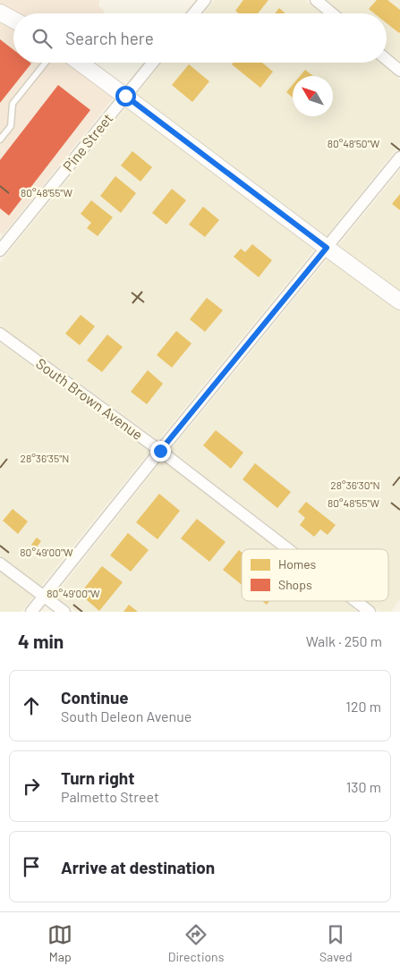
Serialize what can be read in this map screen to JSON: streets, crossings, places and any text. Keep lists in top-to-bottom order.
{
  "streets": {
    "street": ["Pine Street", "South Brown Avenue"]
  },
  "legend": ["Homes", "Shops"],
  "north": "top left",
  "page": {
    "search": "Search here",
    "heading": ["4 min", "Walk · 250 m"],
    "list": [
      ["Continue", "South Deleon Avenue", "120 m"],
      ["Turn right", "Palmetto Street", "130 m"],
      "Arrive at destination"
    ],
    "nav": ["Map", "Directions", "Saved"]
  },
  "coordinates": [
    "80°48'50\"W",
    "80°48'55\"W",
    "28°36'35\"N",
    "28°36'30\"N",
    "80°49'00\"W"
  ]
}
